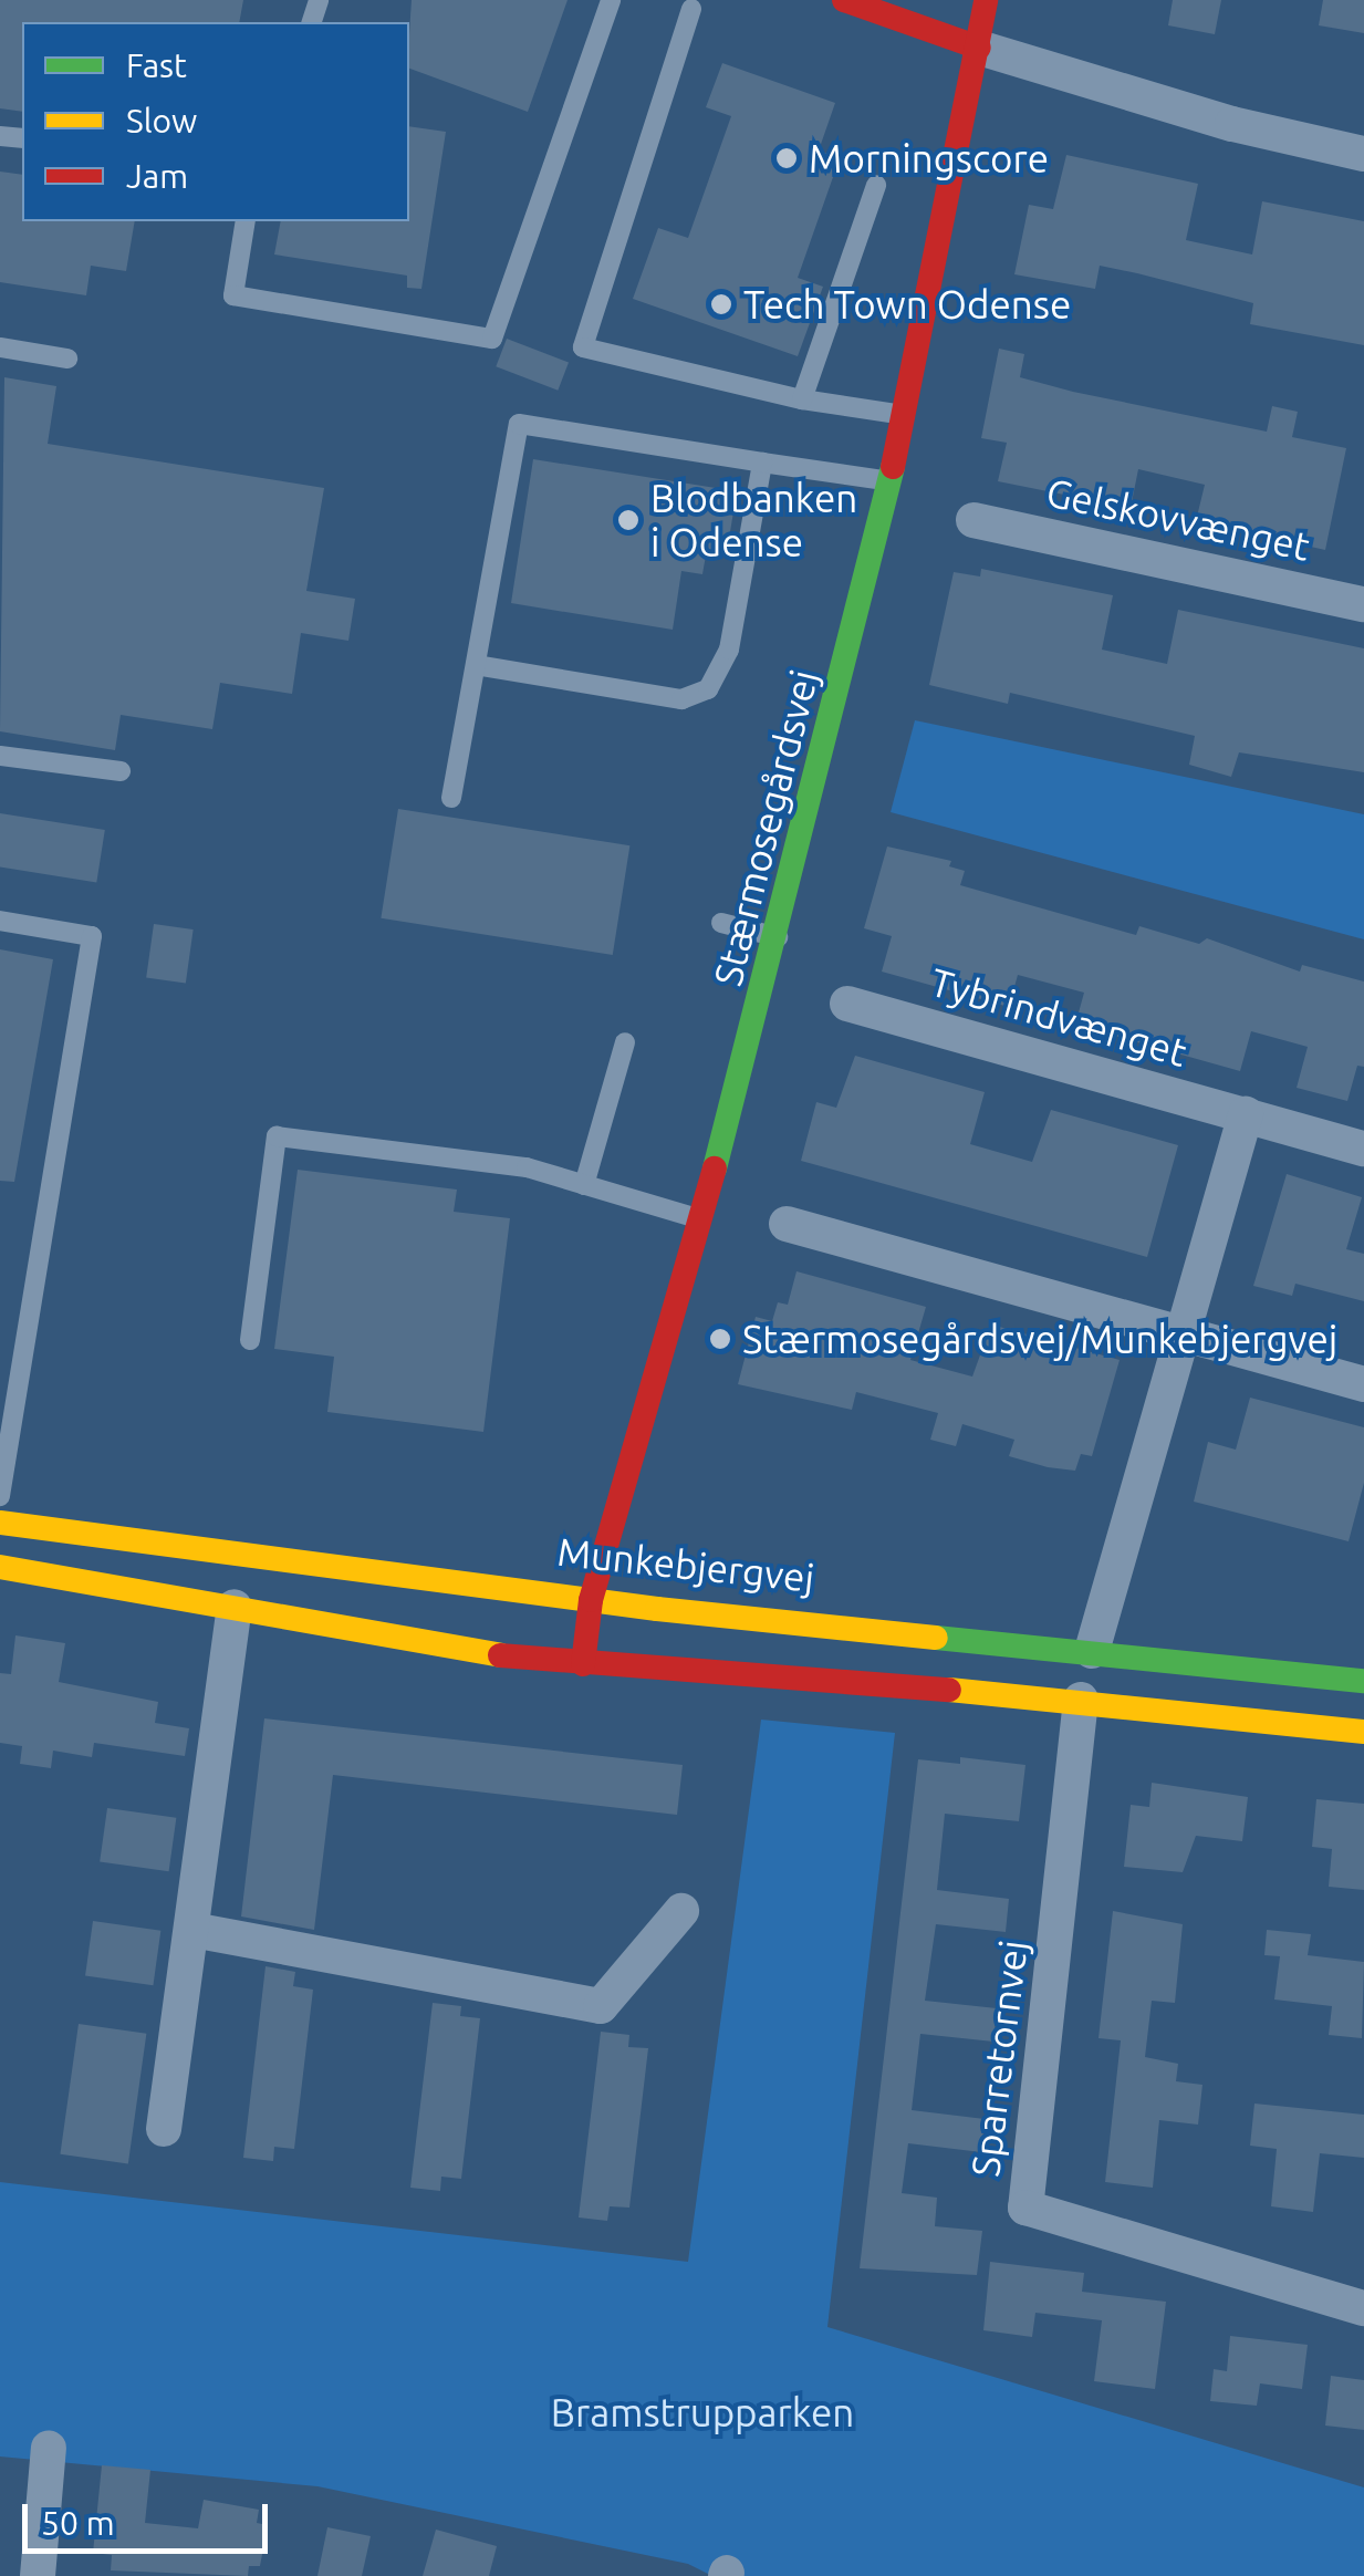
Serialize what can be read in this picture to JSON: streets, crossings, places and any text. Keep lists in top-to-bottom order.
{
  "streets": {
    "street": [
      "Gelskovvænget",
      "Stærmosegårdsvej",
      "Tybrindvænget",
      "Munkebjergvej",
      "Sparretornvej"
    ]
  },
  "crossings": [
    ["Stærmosegårdsvej", "Munkebjergvej"]
  ],
  "parks": ["Bramstrupparken"],
  "places": [
    "Morningscore",
    "Tech Town Odense",
    "Blodbanken i Odense",
    "Stærmosegårdsvej/Munkebjergvej"
  ],
  "legend": ["Fast", "Slow", "Jam"],
  "scale_bar": "50 m"
}
